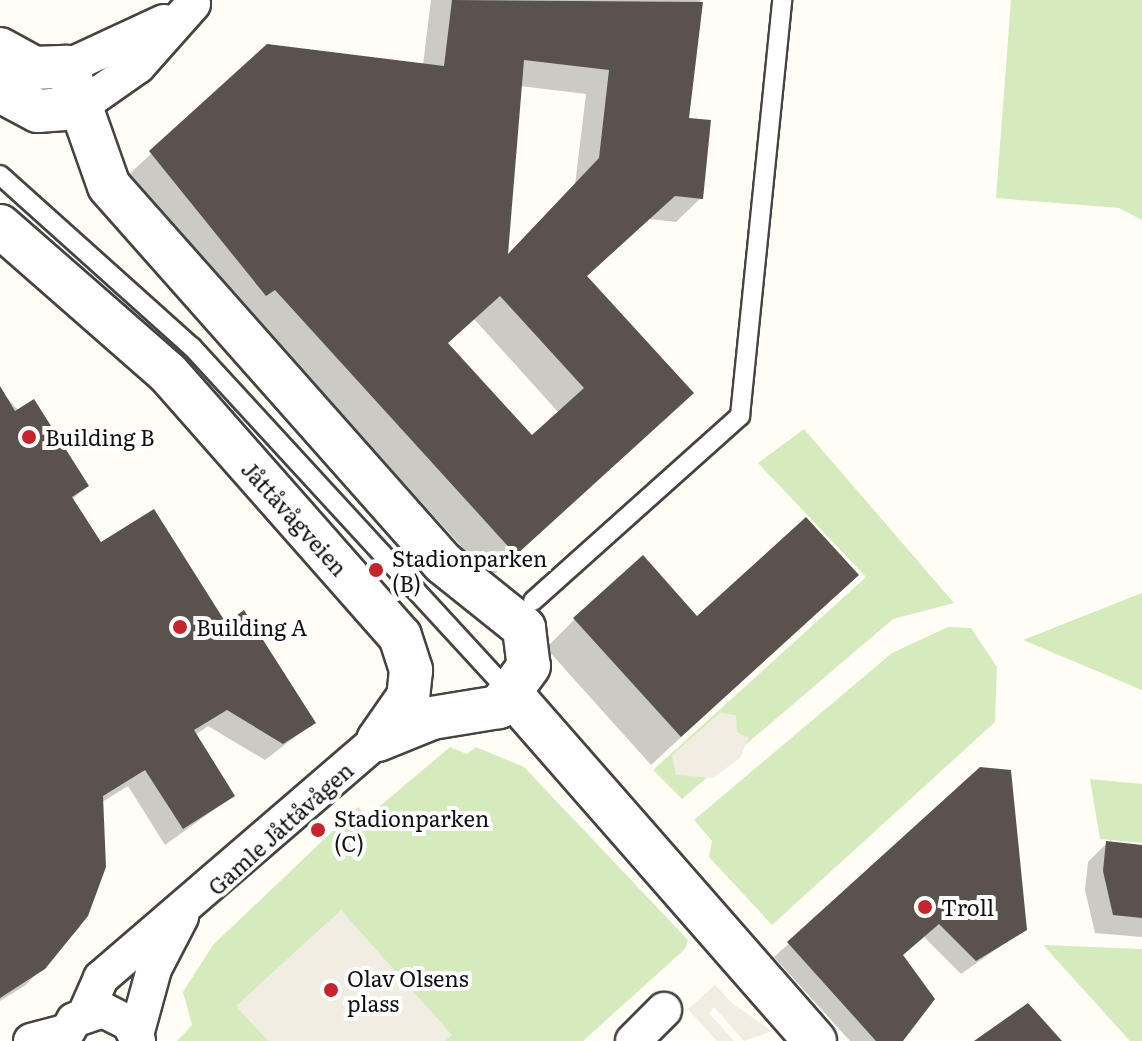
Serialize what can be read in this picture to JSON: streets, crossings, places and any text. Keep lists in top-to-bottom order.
{
  "streets": {
    "street": ["Jåttåvågveien", "Gamle Jåttåvågen"]
  },
  "crossings": [
    ["Jåttåvågveien", "Gamle Jåttåvågen"]
  ],
  "places": [
    "Building B",
    "Stadionparken (B)",
    "Building A",
    "Stadionparken (C)",
    "Troll",
    "Olav Olsens plass"
  ]
}
